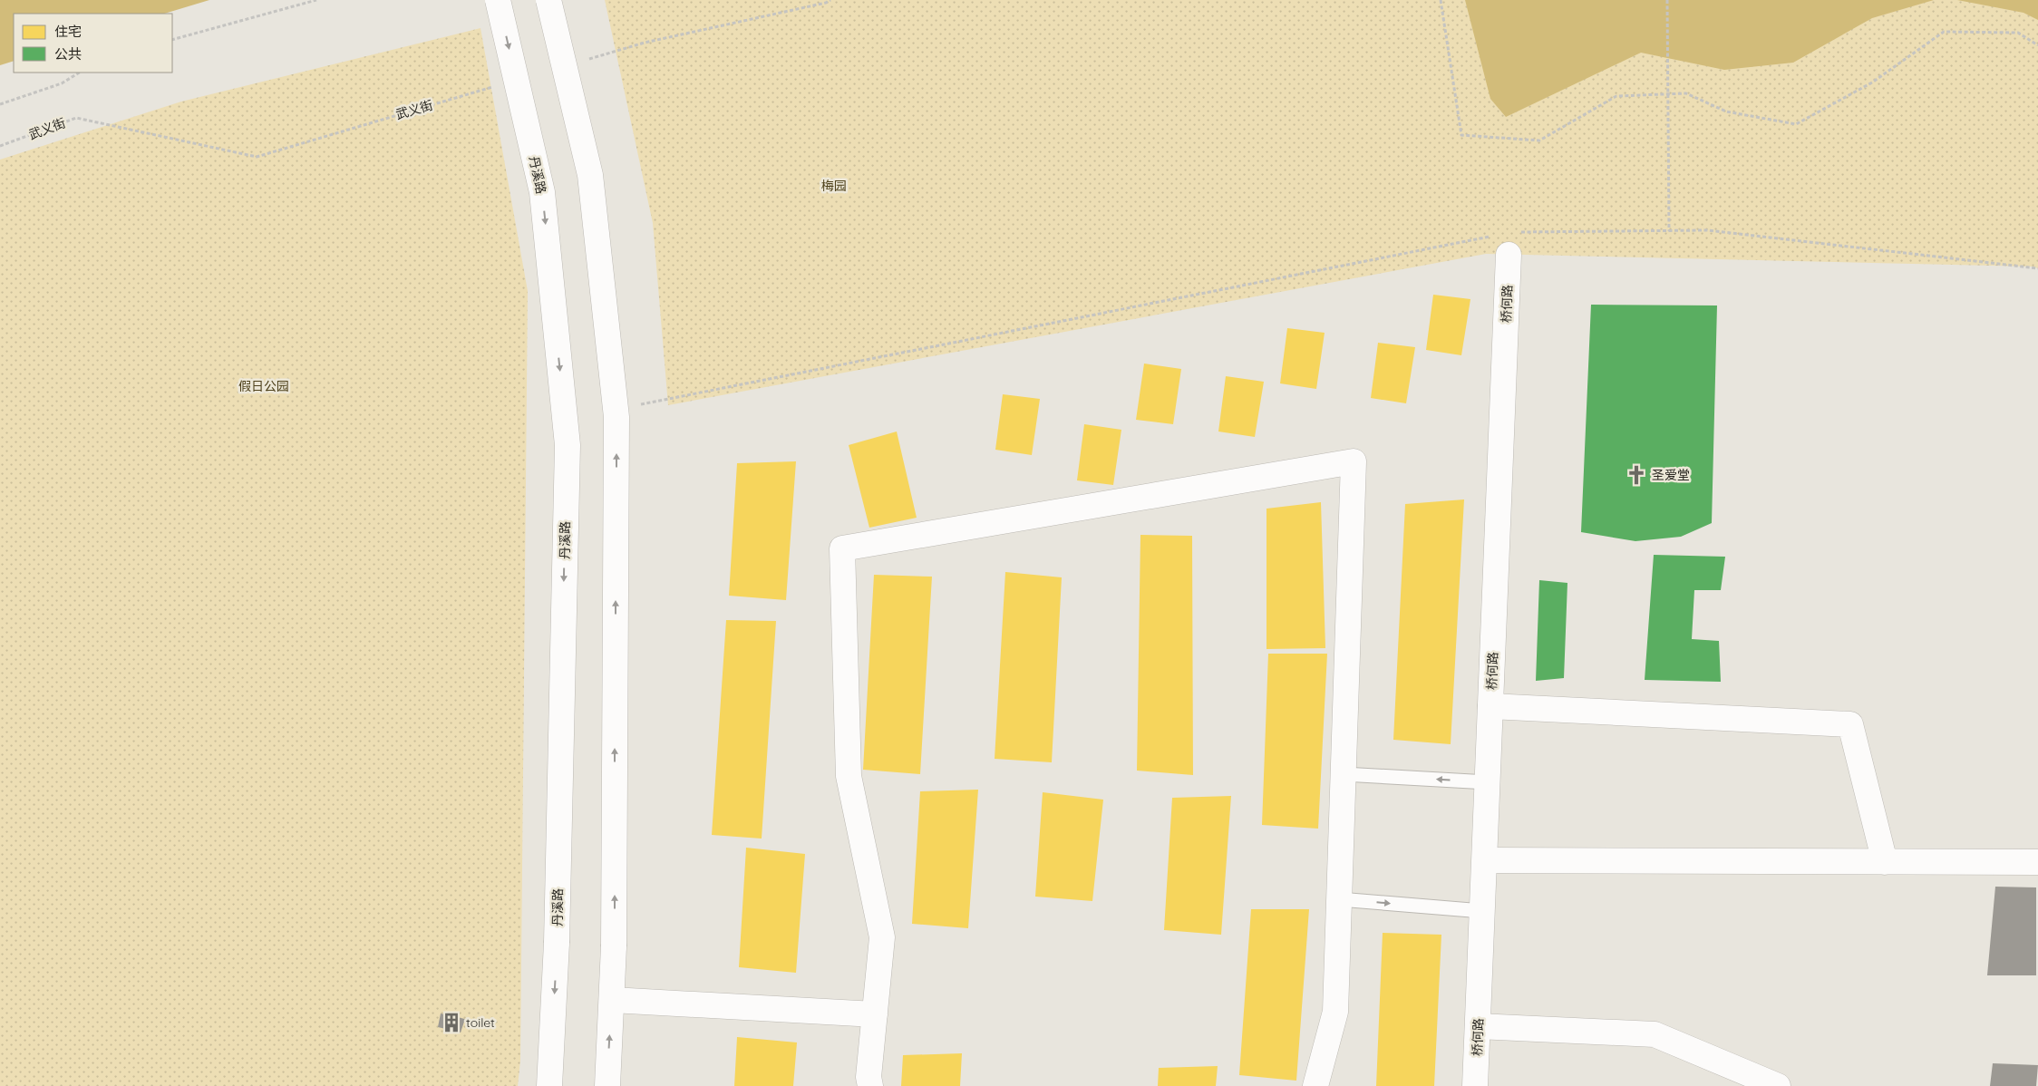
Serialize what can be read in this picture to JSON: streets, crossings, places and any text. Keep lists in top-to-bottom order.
{
  "streets": {
    "street": ["丹溪路", "桥何路"],
    "path": ["武义街"]
  },
  "parks": ["梅园", "假日公园"],
  "places": {
    "church": ["圣爱堂"],
    "building": ["toilet"]
  },
  "legend": ["住宅", "公共"]
}
